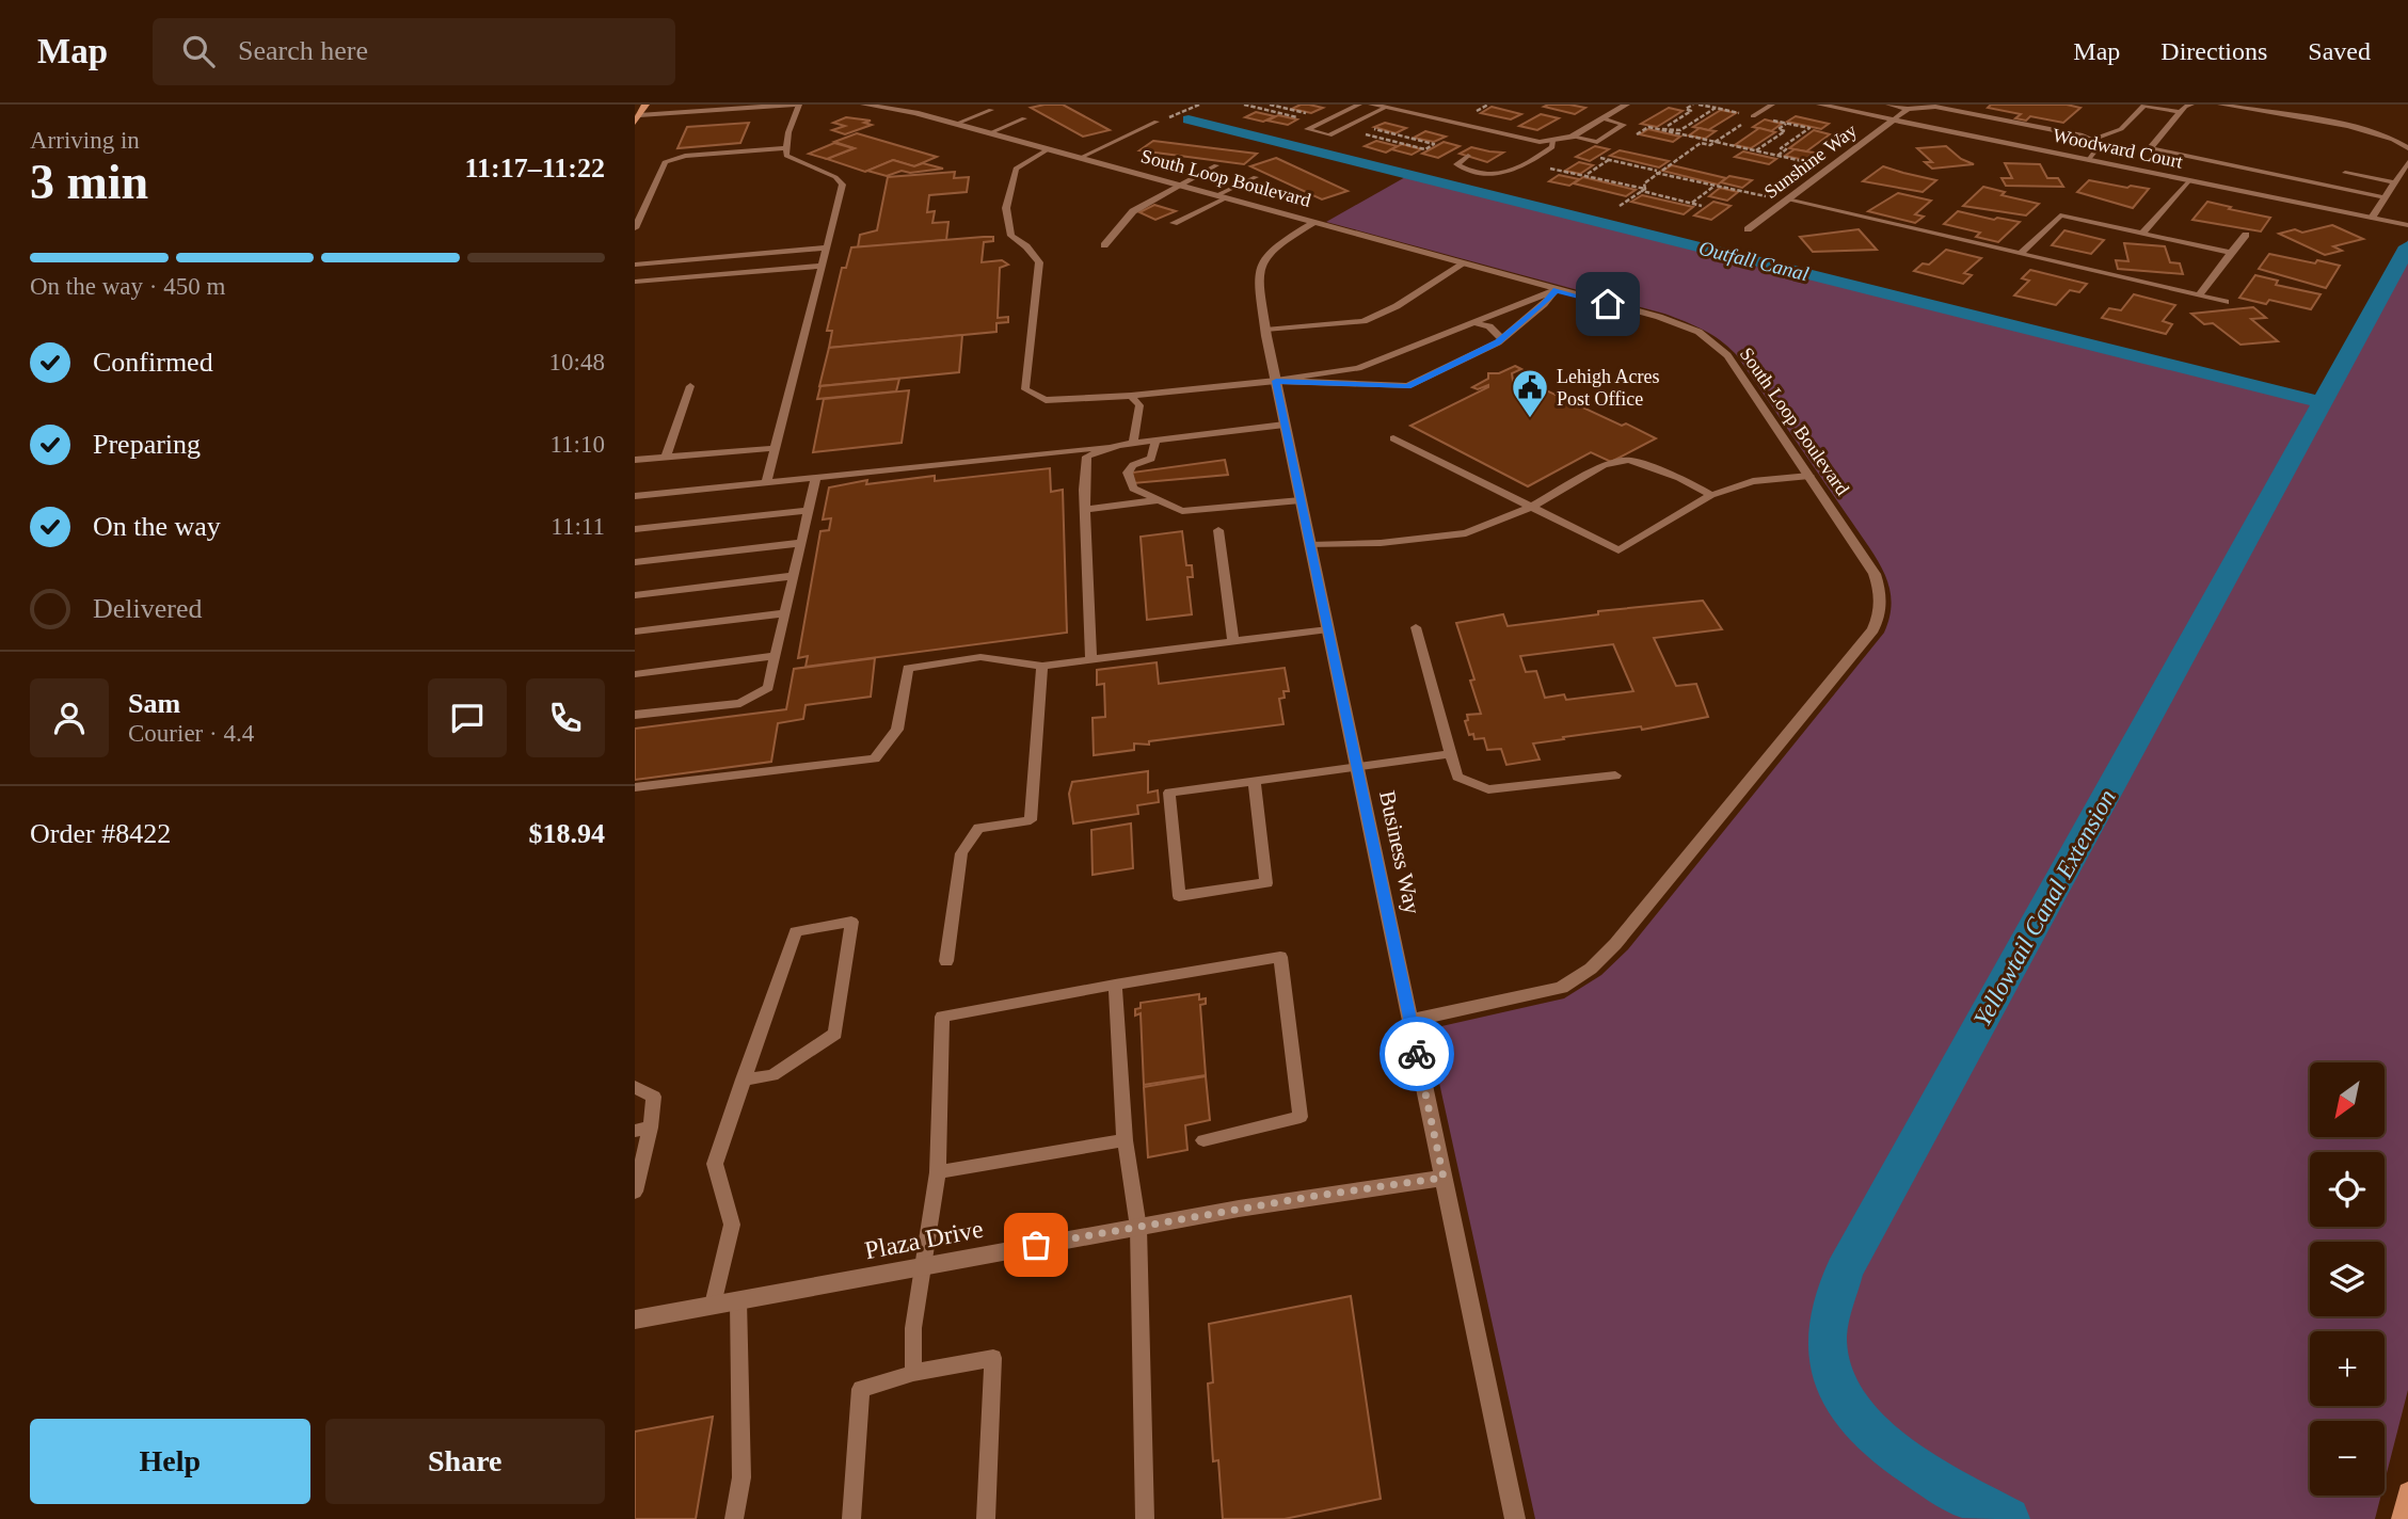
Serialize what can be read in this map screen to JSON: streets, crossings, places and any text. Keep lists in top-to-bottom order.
{
  "streets": {
    "street": [
      "Woodward Court",
      "Sunshine Way",
      "South Loop Boulevard",
      "Business Way",
      "Plaza Drive"
    ]
  },
  "crossings": [
    ["Woodward Court", "Sunshine Way"],
    ["South Loop Boulevard", "Business Way"],
    ["Business Way", "Plaza Drive"]
  ],
  "water": ["Outfall Canal", "Yellowtail Canal Extension"],
  "places": {
    "public building": ["Lehigh Acres Post Office"]
  },
  "north": "bottom left",
  "page": {
    "header": "Map",
    "search": "Search here",
    "nav": ["Map", "Directions", "Saved"],
    "heading": ["3 min", "Arriving in", "11:17–11:22"],
    "panel": [
      "Sam",
      "Courier · 4.4",
      "Order #8422",
      "$18.94"
    ],
    "bar": "On the way · 450 m",
    "list": [
      ["Confirmed", "10:48"],
      ["Preparing", "11:10"],
      ["On the way", "11:11"],
      "Delivered"
    ],
    "map_buttons": ["+", "−"],
    "buttons": ["Help", "Share"]
  }
}
